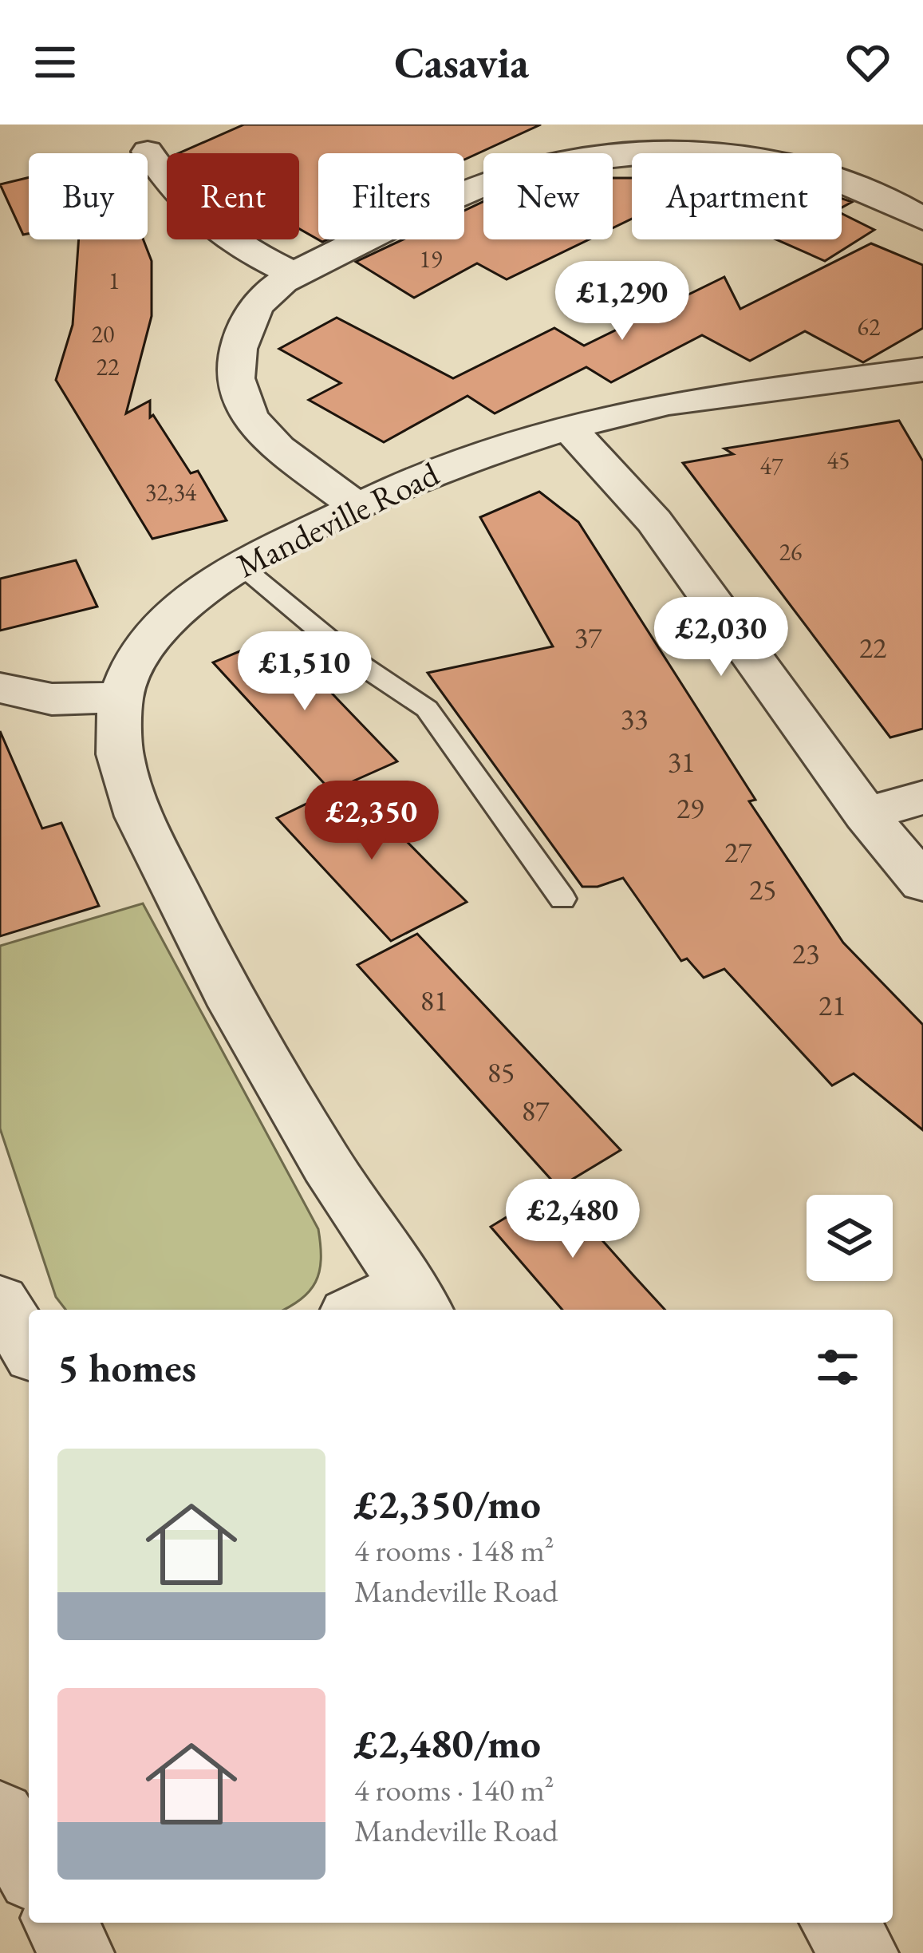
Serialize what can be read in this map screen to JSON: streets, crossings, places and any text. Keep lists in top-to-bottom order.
{
  "streets": {
    "street": ["Mandeville Road"]
  },
  "house_numbers": [
    "19",
    "1",
    "62",
    "20",
    "22",
    "45",
    "47",
    "32,34",
    "26",
    "37",
    "22",
    "33",
    "31",
    "29",
    "27",
    "25",
    "23",
    "81",
    "21",
    "85",
    "87"
  ],
  "page": {
    "header": "Casavia",
    "chip": [
      "Buy",
      "Rent",
      "Filters",
      "New",
      "Apartment"
    ],
    "price": [
      "£1,290",
      "£2,030",
      "£1,510",
      "£2,350",
      "£2,480"
    ],
    "heading": "5 homes",
    "list": [
      {
        "name": "£2,350/mo",
        "note": "4 rooms · 148 m² · Mandeville Road"
      },
      {
        "name": "£2,480/mo",
        "note": "4 rooms · 140 m² · Mandeville Road"
      }
    ]
  }
}
